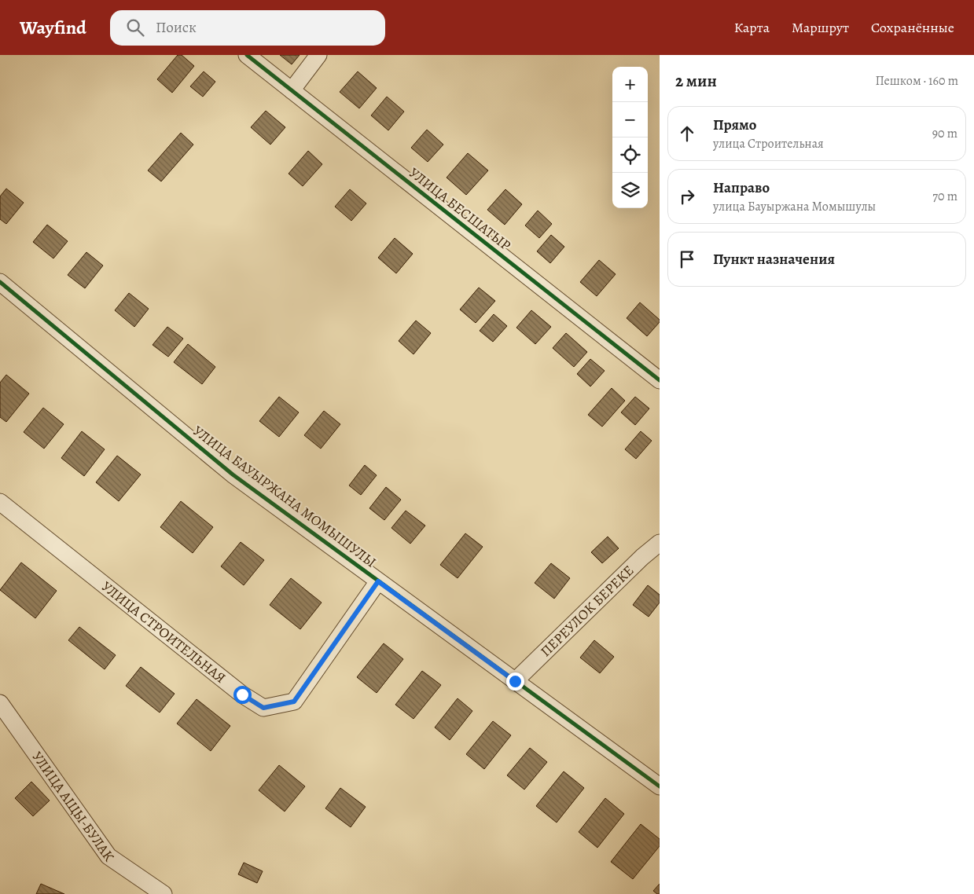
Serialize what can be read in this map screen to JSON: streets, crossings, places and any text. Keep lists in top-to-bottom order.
{
  "streets": {
    "street": [
      "УЛИЦА БЕСШАТЫР",
      "УЛИЦА БАУЫРЖАНА МОМЫШУЛЫ",
      "ПЕРЕУЛОК БЕРЕКЕ",
      "УЛИЦА СТРОИТЕЛЬНАЯ",
      "УЛИЦА АЩЫ-БУЛАК"
    ]
  },
  "crossings": [
    ["УЛИЦА БАУЫРЖАНА МОМЫШУЛЫ", "ПЕРЕУЛОК БЕРЕКЕ"],
    ["УЛИЦА БАУЫРЖАНА МОМЫШУЛЫ", "УЛИЦА СТРОИТЕЛЬНАЯ"]
  ],
  "page": {
    "header": "Wayfind",
    "search": "Поиск",
    "nav": ["Карта", "Маршрут", "Сохранённые"],
    "heading": ["2 мин", "Пешком · 160 m"],
    "map_buttons": ["+", "−"],
    "list": [
      ["Прямо", "улица Строительная", "90 m"],
      ["Направо", "улица Бауыржана Момышулы", "70 m"],
      "Пункт назначения"
    ]
  }
}
